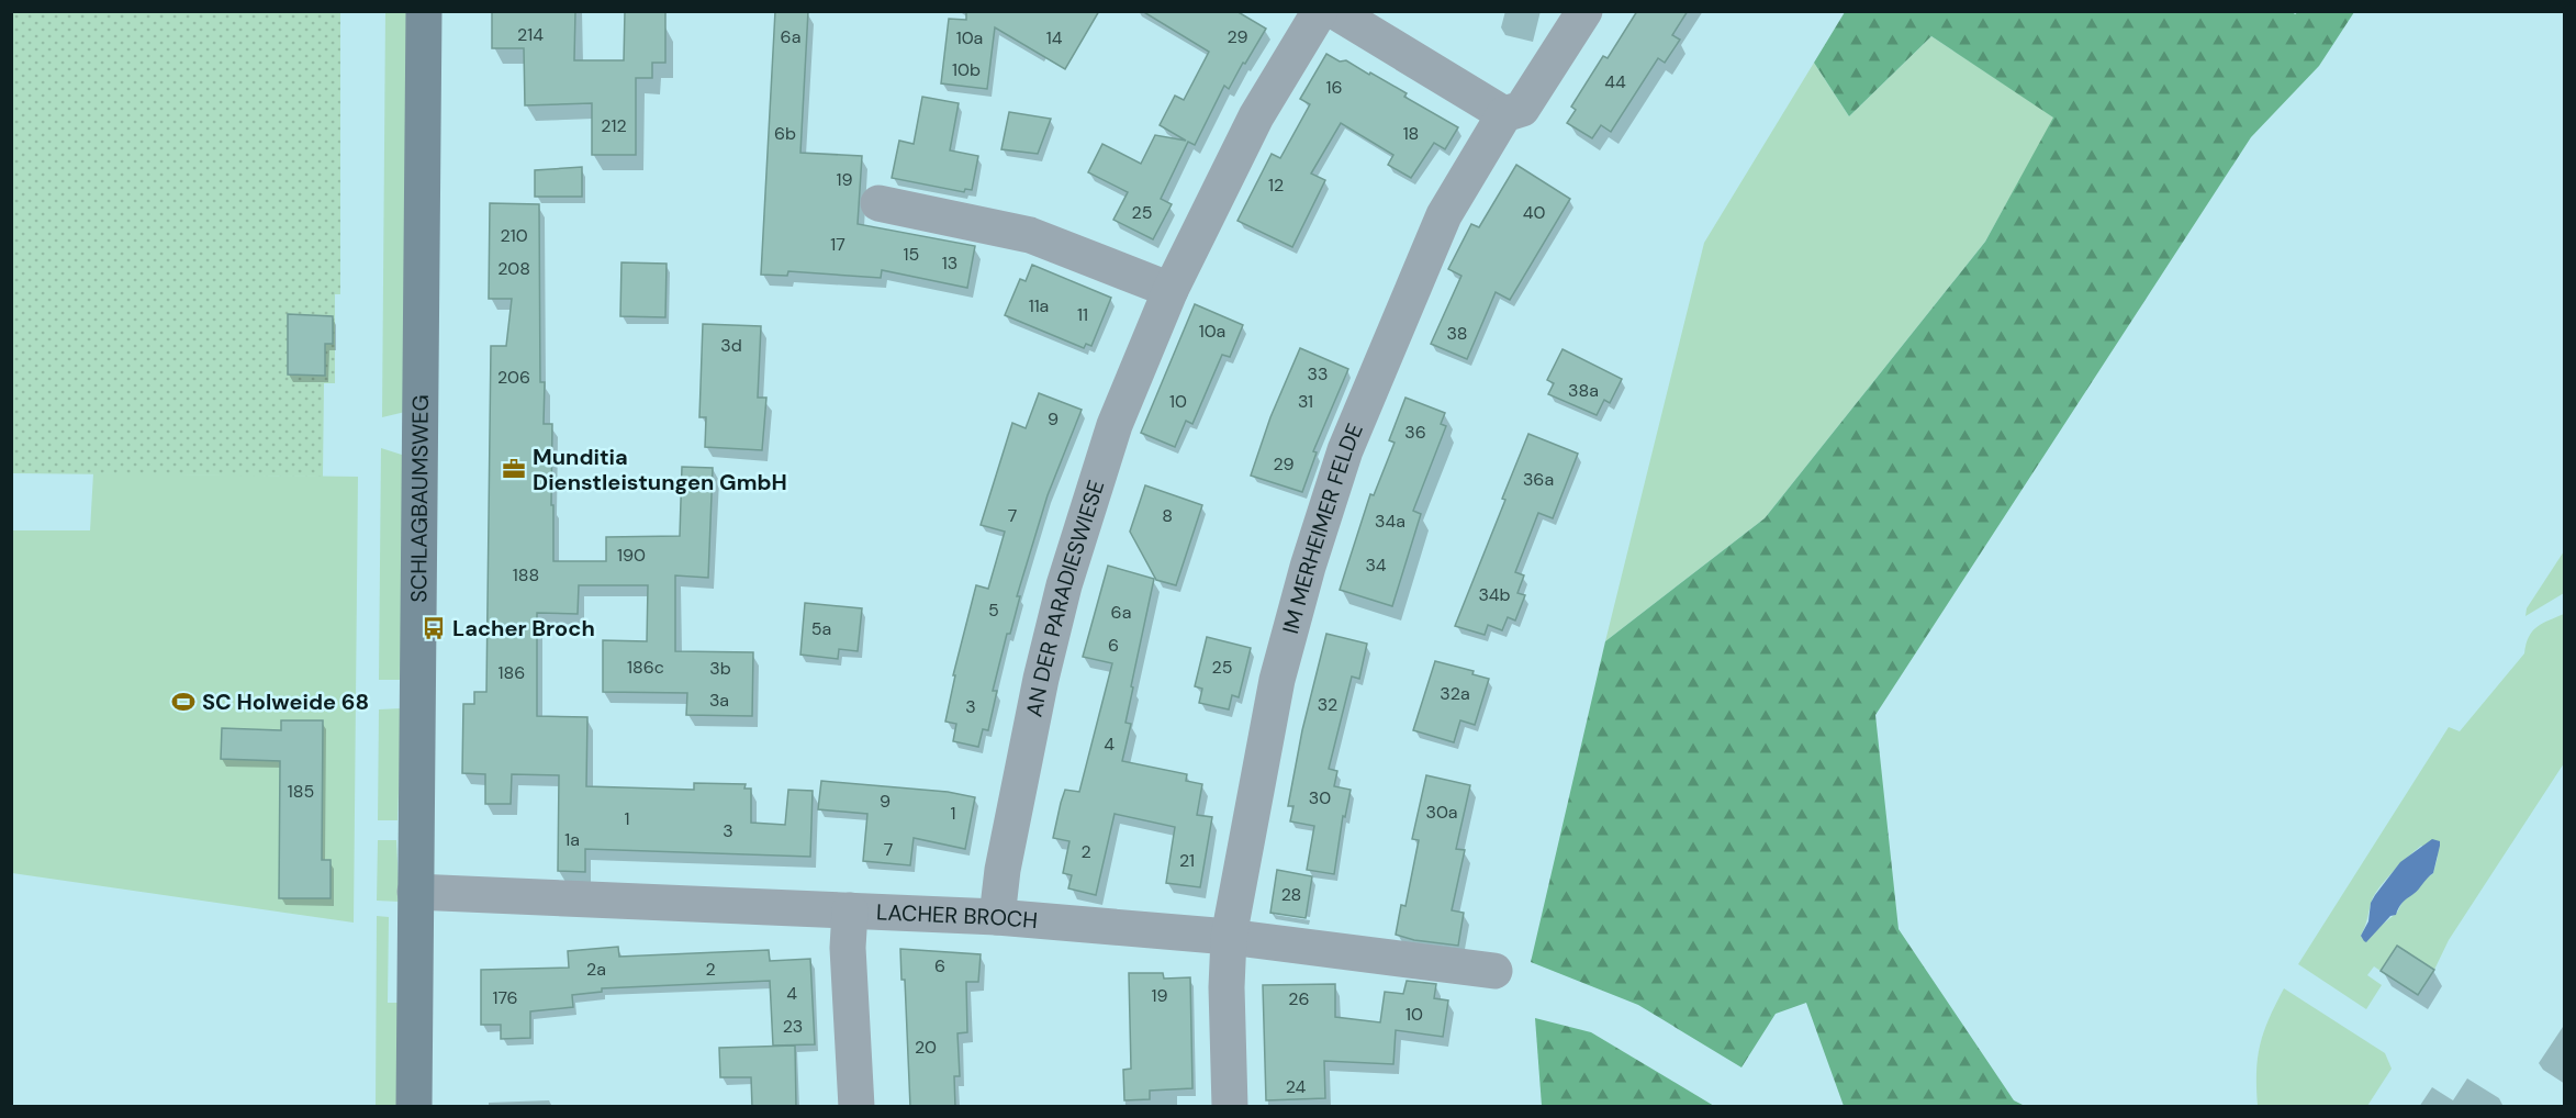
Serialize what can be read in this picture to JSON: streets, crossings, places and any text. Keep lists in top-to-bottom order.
{
  "streets": {
    "main road": ["SCHLAGBAUMSWEG"],
    "street": ["IM MERHEIMER FELDE", "AN DER PARADIESWIESE", "LACHER BROCH"]
  },
  "crossings": [
    ["SCHLAGBAUMSWEG", "LACHER BROCH"],
    ["IM MERHEIMER FELDE", "LACHER BROCH"],
    ["AN DER PARADIESWIESE", "LACHER BROCH"]
  ],
  "places": {
    "office": ["Munditia Dienstleistungen GmbH"],
    "bus stop": ["Lacher Broch"],
    "sports": ["SC Holweide 68"]
  },
  "house_numbers": [
    "214",
    "6a",
    "29",
    "10a",
    "14",
    "10b",
    "44",
    "16",
    "212",
    "6b",
    "18",
    "19",
    "12",
    "25",
    "40",
    "210",
    "17",
    "15",
    "13",
    "208",
    "11a",
    "11",
    "10a",
    "38",
    "3d",
    "33",
    "206",
    "38a",
    "10",
    "31",
    "9",
    "36",
    "29",
    "36a",
    "7",
    "8",
    "34a",
    "190",
    "34",
    "188",
    "34b",
    "5",
    "6a",
    "5a",
    "6",
    "186c",
    "25",
    "3b",
    "186",
    "32a",
    "3a",
    "32",
    "3",
    "4",
    "185",
    "30",
    "9",
    "30a",
    "1",
    "1",
    "3",
    "1a",
    "7",
    "2",
    "21",
    "28",
    "6",
    "2a",
    "2",
    "4",
    "19",
    "176",
    "26",
    "10",
    "23",
    "20",
    "24"
  ]
}
